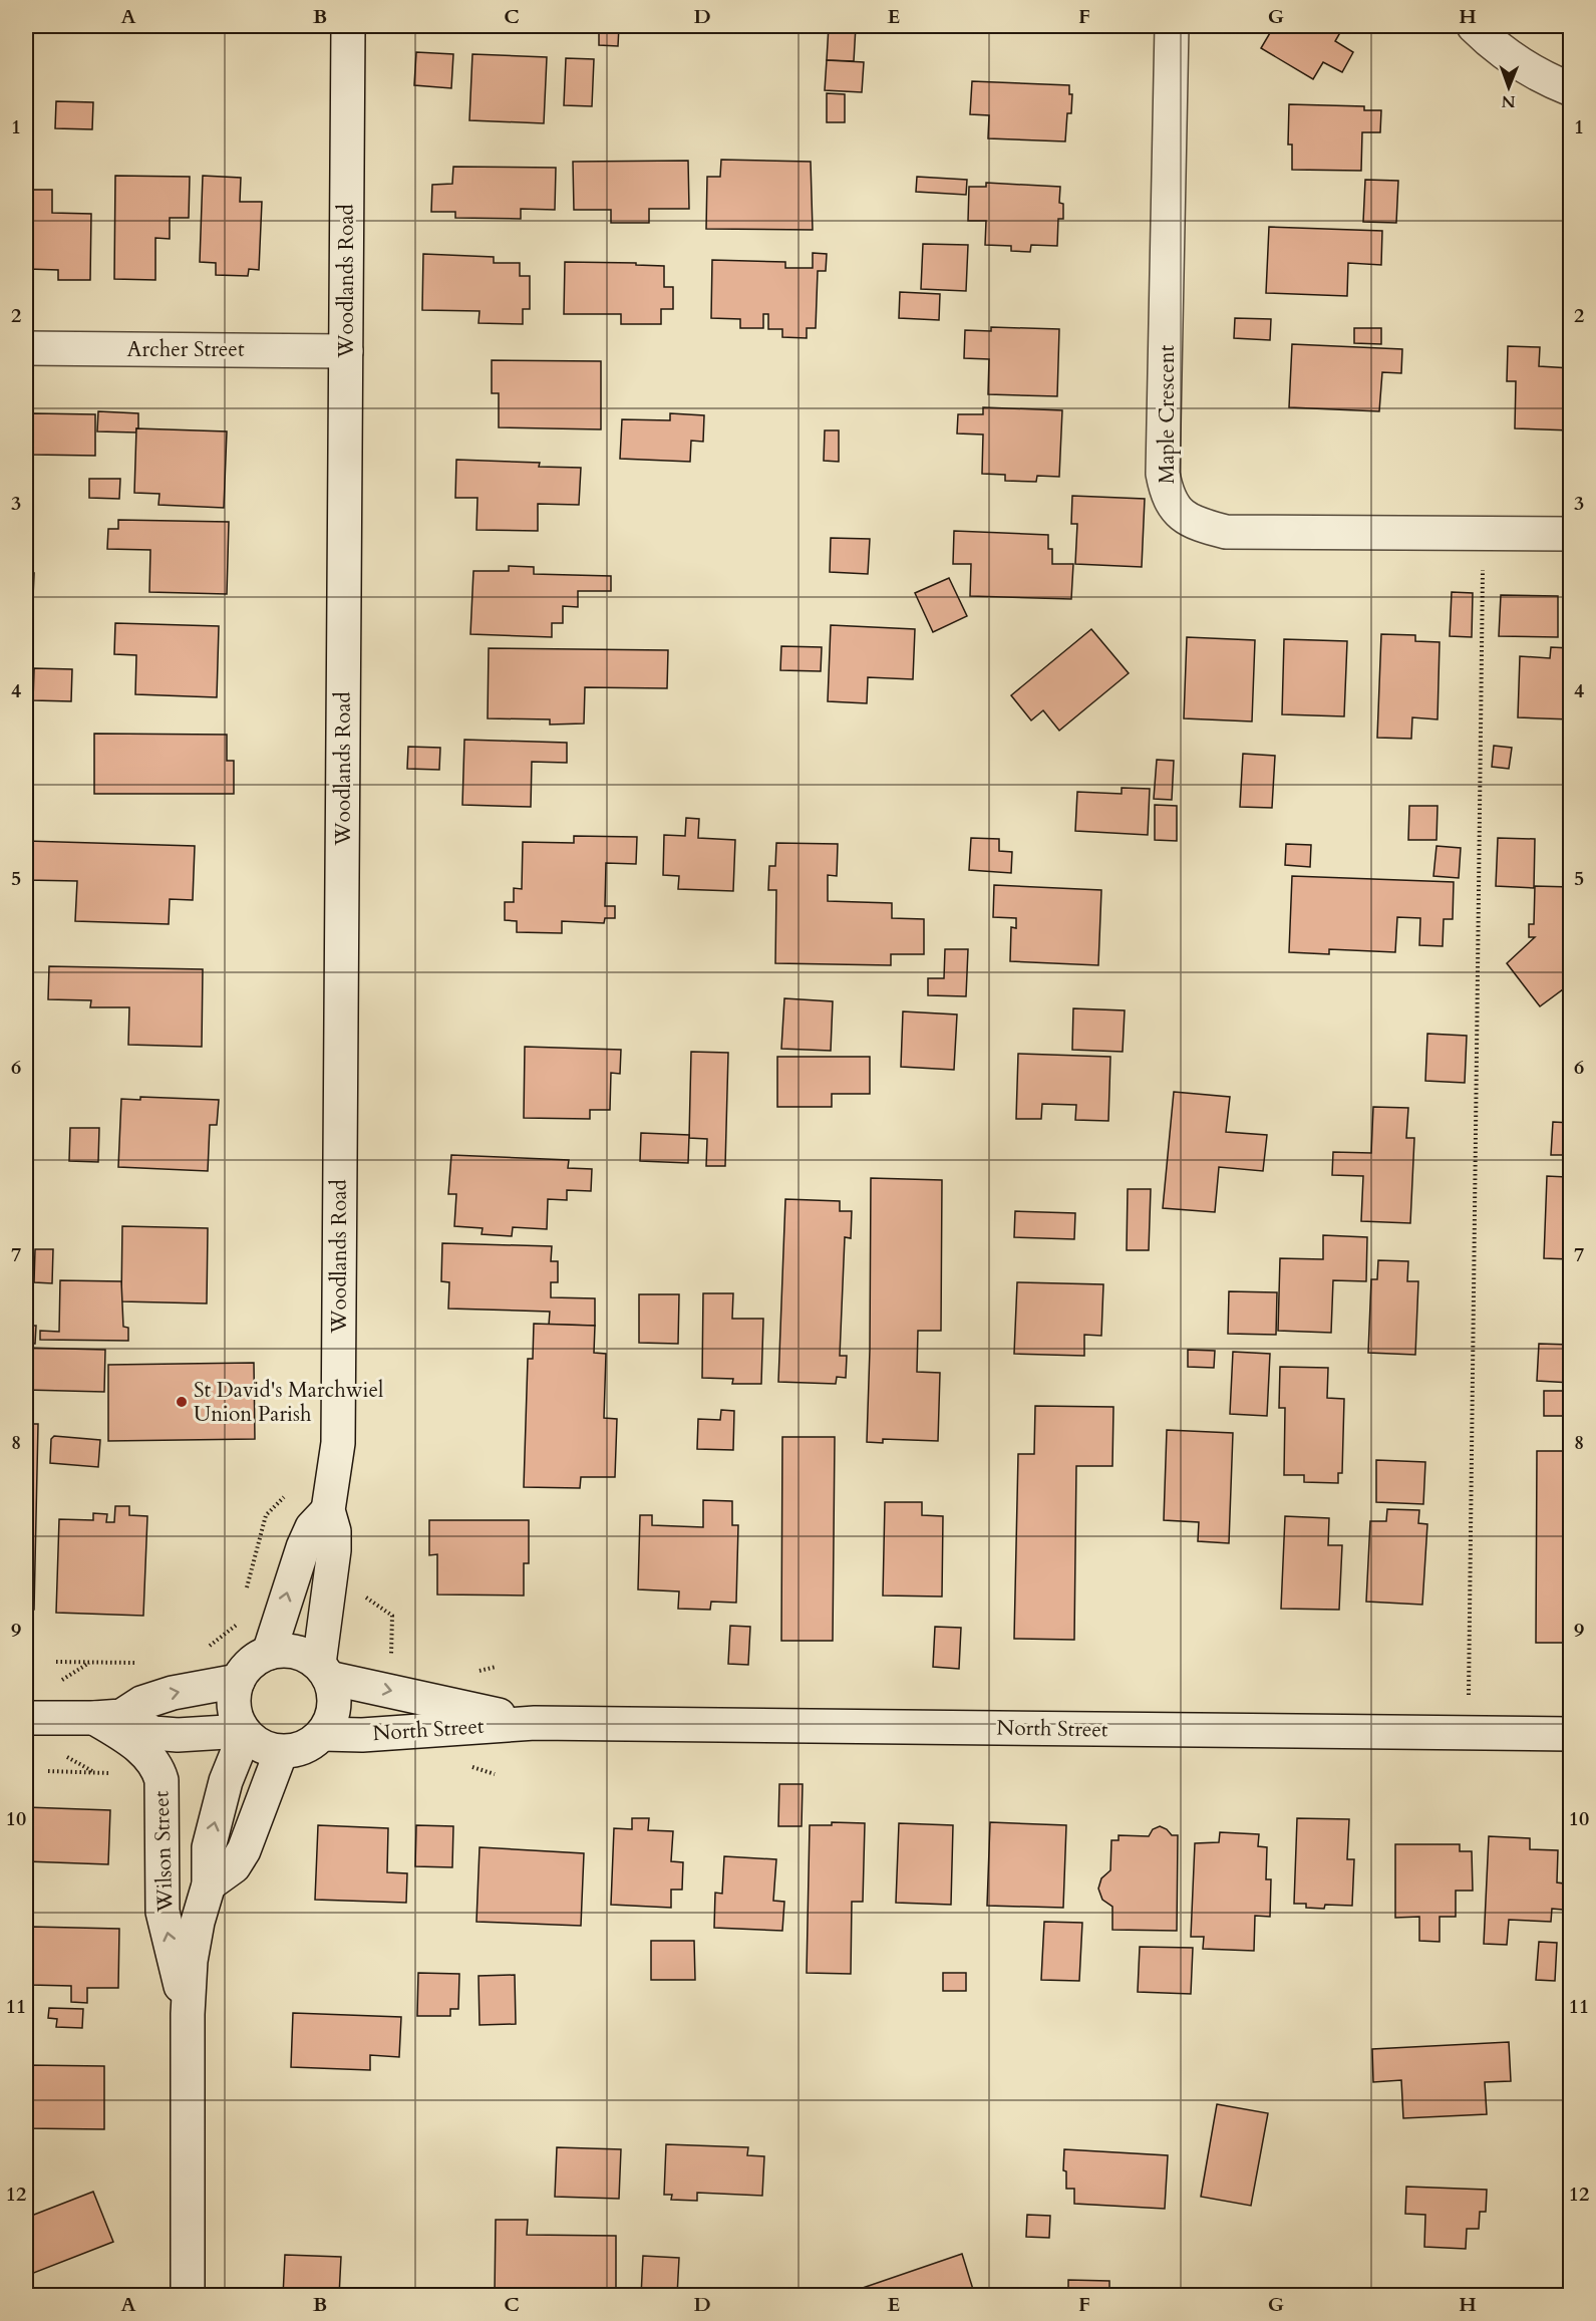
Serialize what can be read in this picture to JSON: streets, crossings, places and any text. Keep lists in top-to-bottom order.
{
  "streets": {
    "street": [
      "Woodlands Road",
      "Archer Street",
      "Maple Crescent",
      "North Street",
      "Wilson Street"
    ]
  },
  "crossings": [
    ["Woodlands Road", "Archer Street"],
    ["Woodlands Road", "North Street"],
    ["Woodlands Road", "Wilson Street"],
    ["North Street", "Wilson Street"]
  ],
  "places": ["St David's Marchwiel Union Parish"],
  "north": "bottom",
  "grid": {
    "columns": [
      "A",
      "B",
      "C",
      "D",
      "E",
      "F",
      "G",
      "H"
    ],
    "rows": [
      "1",
      "2",
      "3",
      "4",
      "5",
      "6",
      "7",
      "8",
      "9",
      "10",
      "11",
      "12"
    ]
  }
}
